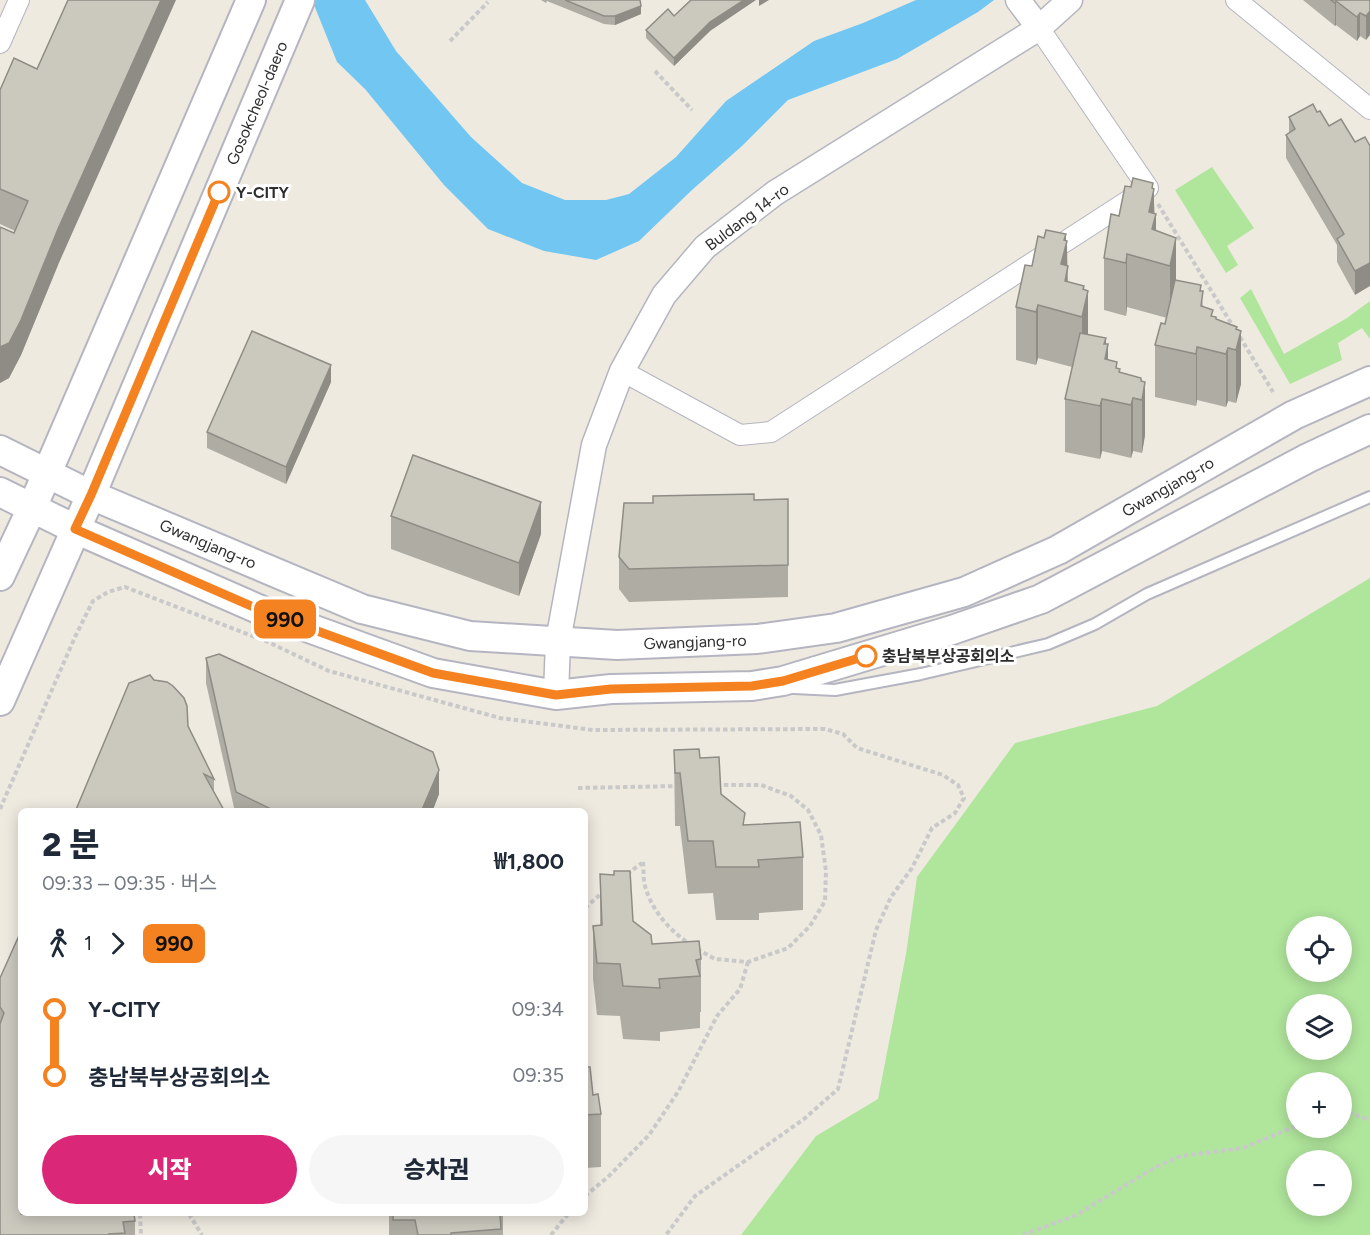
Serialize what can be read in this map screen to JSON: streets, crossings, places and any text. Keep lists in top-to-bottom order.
{
  "streets": {
    "main road": ["Gosokcheol-daero", "Gwangjang-ro"],
    "street": ["Buldang 14-ro"]
  },
  "crossings": [
    ["Gosokcheol-daero", "Gwangjang-ro"],
    ["Buldang 14-ro", "Gwangjang-ro"]
  ],
  "places": ["Y-CITY", "충남북부상공회의소"],
  "lines": ["bus line 990"],
  "page": {
    "on_map": "990",
    "heading": ["2 분", "09:33 – 09:35 · 버스", "₩1,800"],
    "legs": ["1", "990"],
    "map_buttons": ["+", "−"],
    "list": [
      {
        "name": "Y-CITY",
        "value": "09:34"
      },
      {
        "name": "충남북부상공회의소",
        "value": "09:35"
      }
    ],
    "buttons": ["시작", "승차권"]
  }
}
